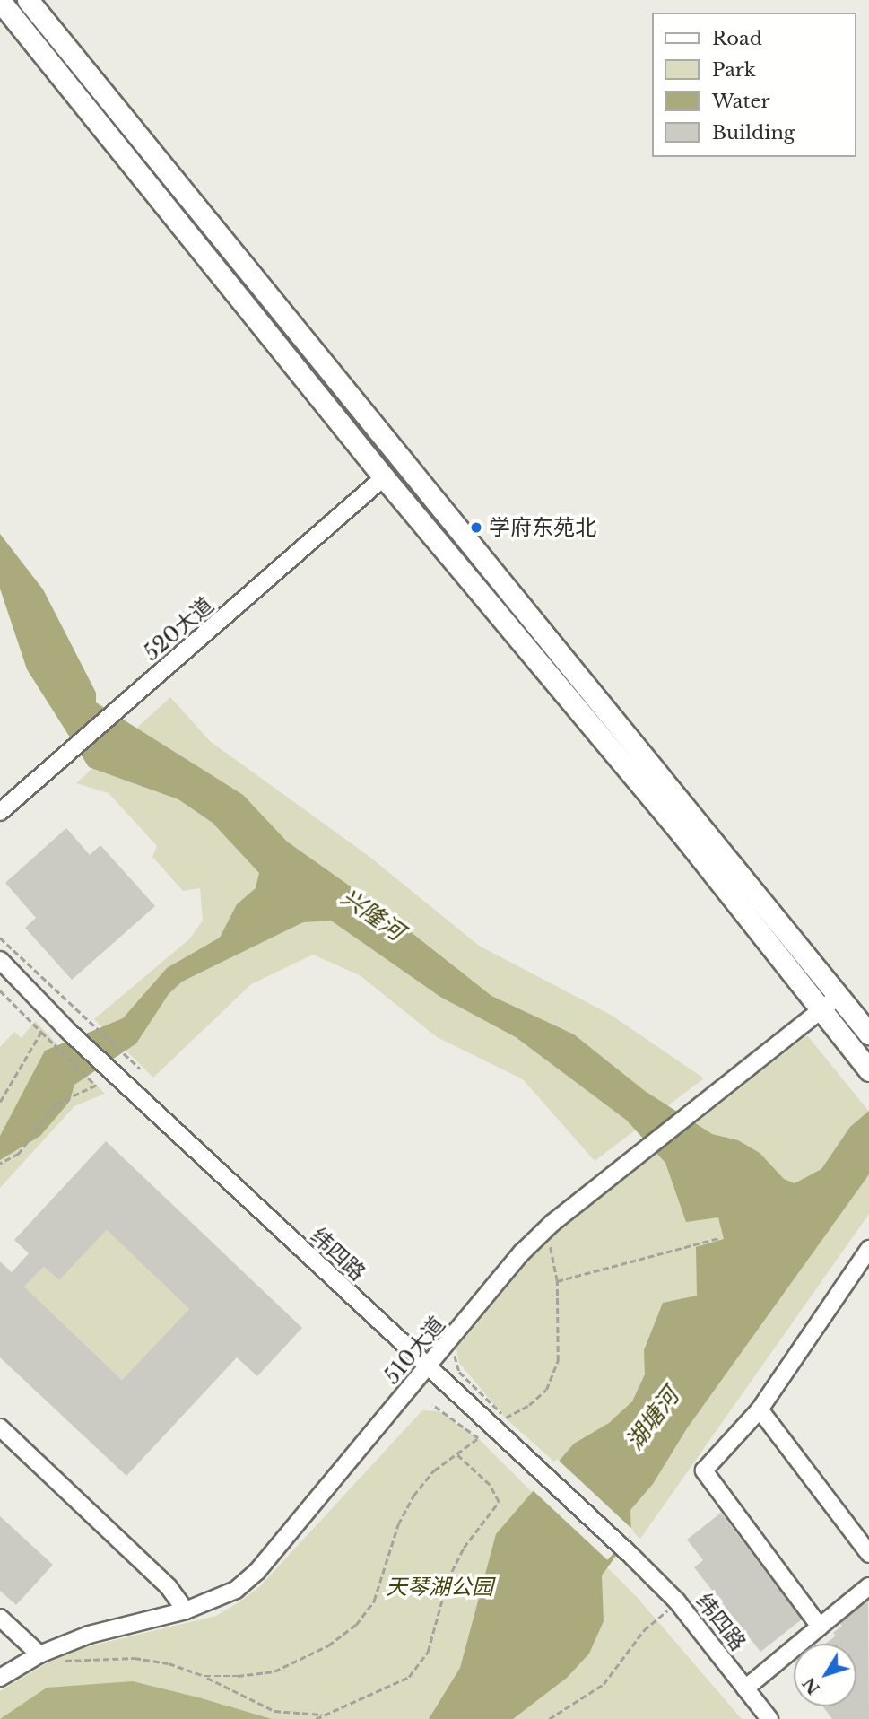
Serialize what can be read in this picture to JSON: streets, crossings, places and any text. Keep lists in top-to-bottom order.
{
  "streets": {
    "street": ["520大道", "纬四路", "510大道"]
  },
  "crossings": [
    ["纬四路", "510大道"]
  ],
  "water": ["兴隆河", "湖塘河"],
  "parks": ["天琴湖公园"],
  "places": ["学府东苑北"],
  "legend": [
    "Road",
    "Park",
    "Water",
    "Building"
  ],
  "north": "bottom left"
}
